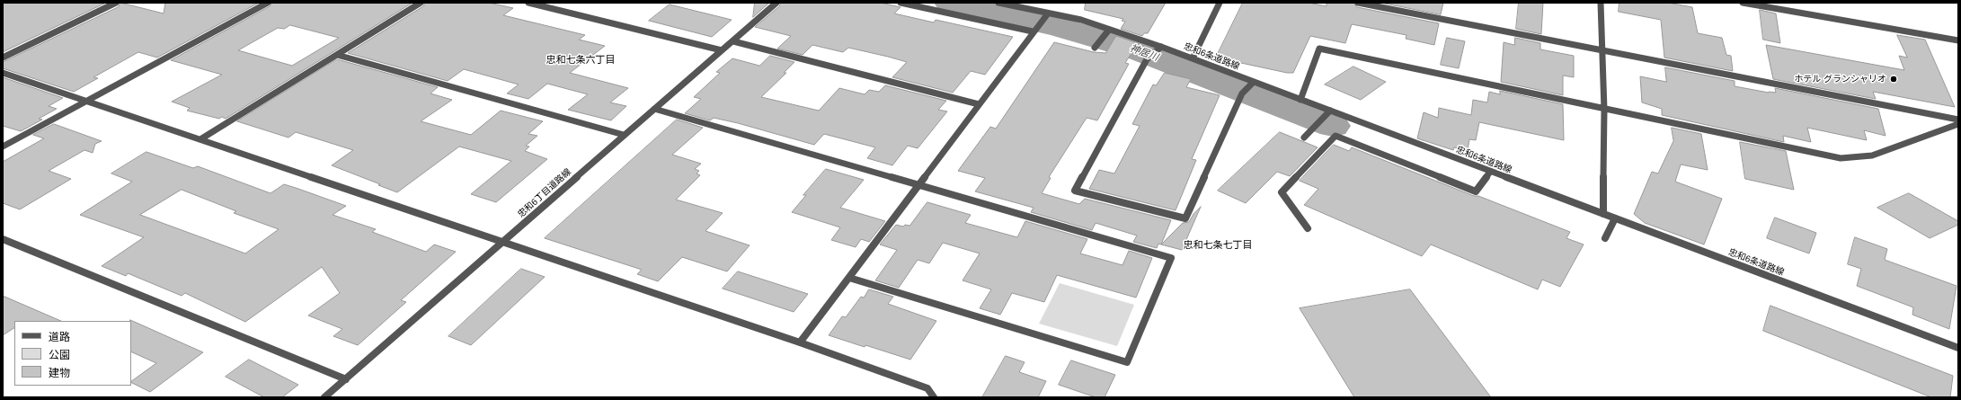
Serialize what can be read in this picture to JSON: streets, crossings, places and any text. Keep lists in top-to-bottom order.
{
  "streets": {
    "street": ["忠和6条道路線", "忠和6丁目道路線"]
  },
  "districts": ["忠和七条六丁目", "忠和七条七丁目"],
  "water": ["神居川"],
  "places": ["ホテル グランシャリオ"],
  "legend": ["道路", "公園", "建物"]
}
